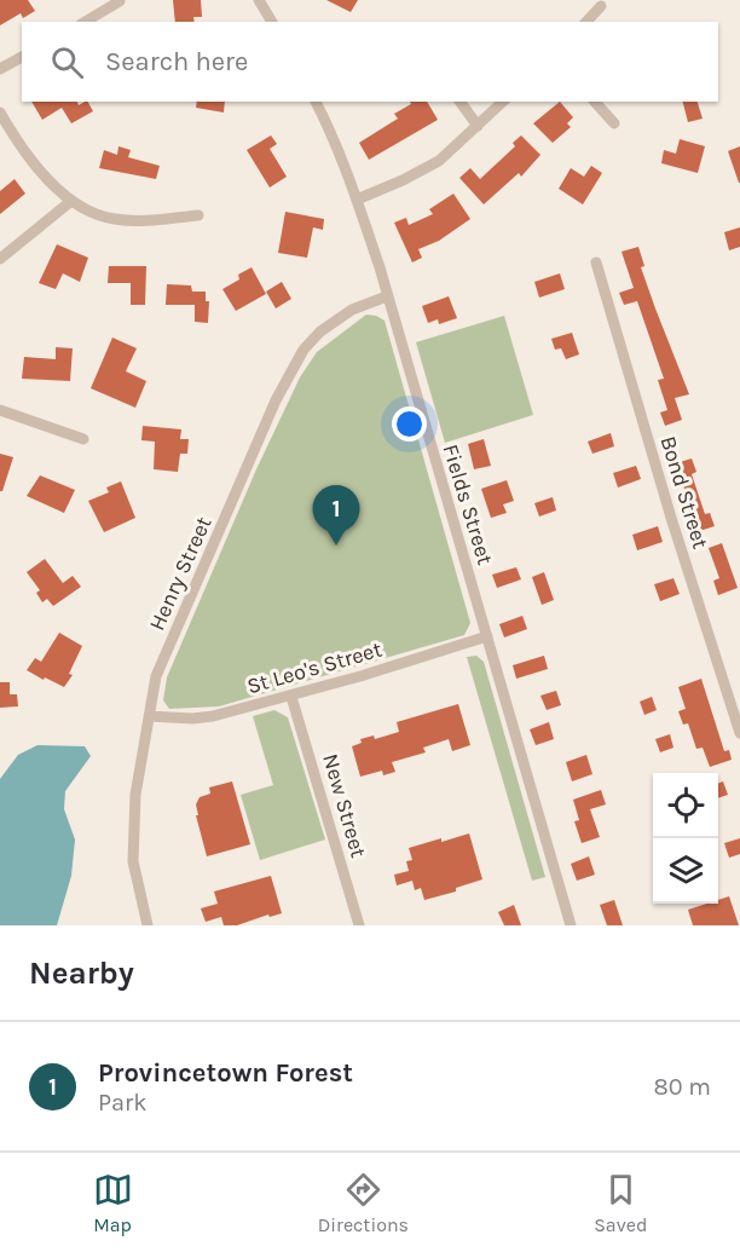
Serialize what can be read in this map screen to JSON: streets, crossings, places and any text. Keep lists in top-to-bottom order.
{
  "streets": {
    "street": [
      "Bond Street",
      "Fields Street",
      "Henry Street",
      "St Leo's Street",
      "New Street"
    ]
  },
  "crossings": [
    ["Fields Street", "Henry Street"],
    ["Fields Street", "St Leo's Street"],
    ["Henry Street", "St Leo's Street"],
    ["St Leo's Street", "New Street"]
  ],
  "page": {
    "search": "Search here",
    "pins": "1",
    "heading": "Nearby",
    "list": [
      {
        "mark": "1",
        "name": "Provincetown Forest",
        "note": "Park",
        "value": "80 m"
      }
    ],
    "nav": ["Map", "Directions", "Saved"]
  }
}
